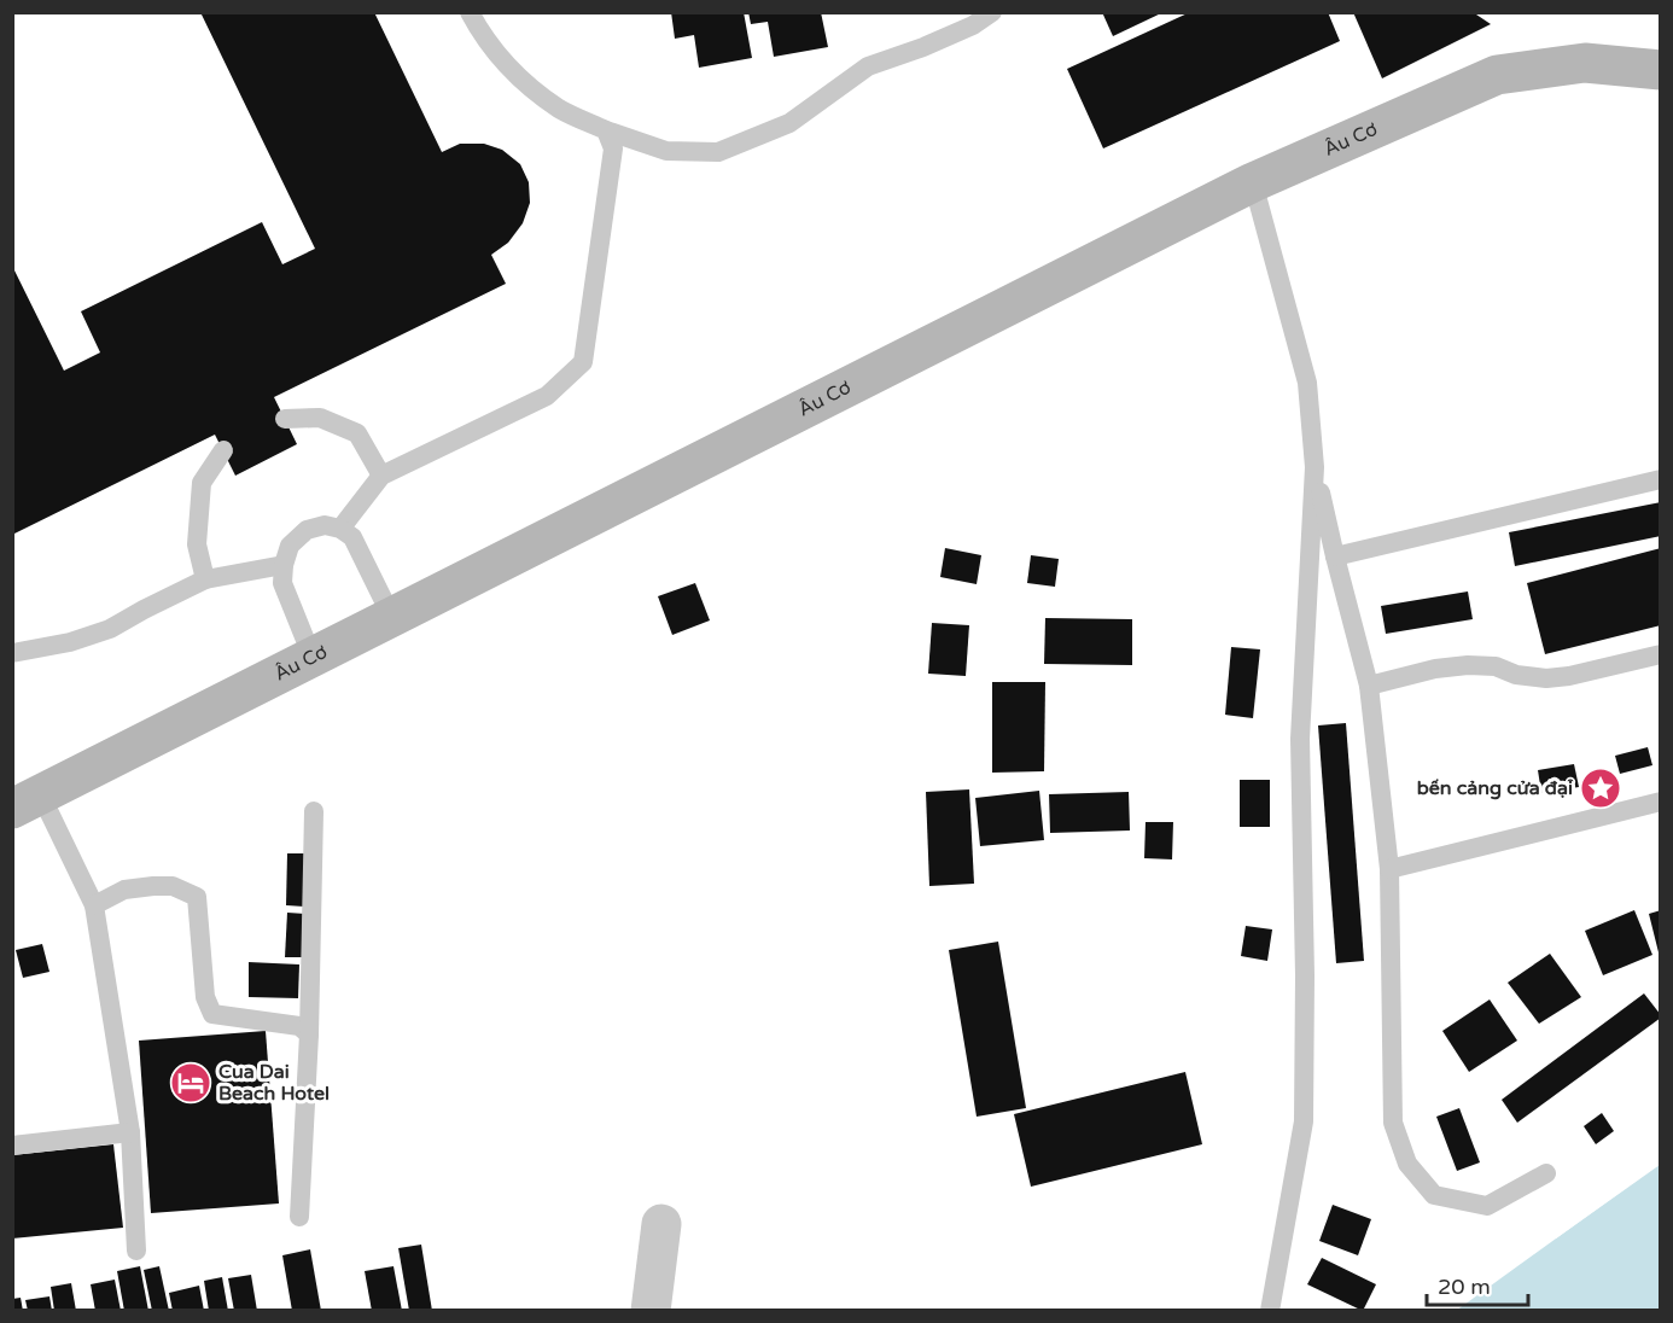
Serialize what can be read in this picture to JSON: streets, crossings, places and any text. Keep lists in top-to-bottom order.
{
  "streets": {
    "main road": ["Âu Cơ"]
  },
  "places": {
    "place": ["bến cảng cửa đại"],
    "hotel": ["Cua Dai Beach Hotel"]
  },
  "scale_bar": "20 m"
}
